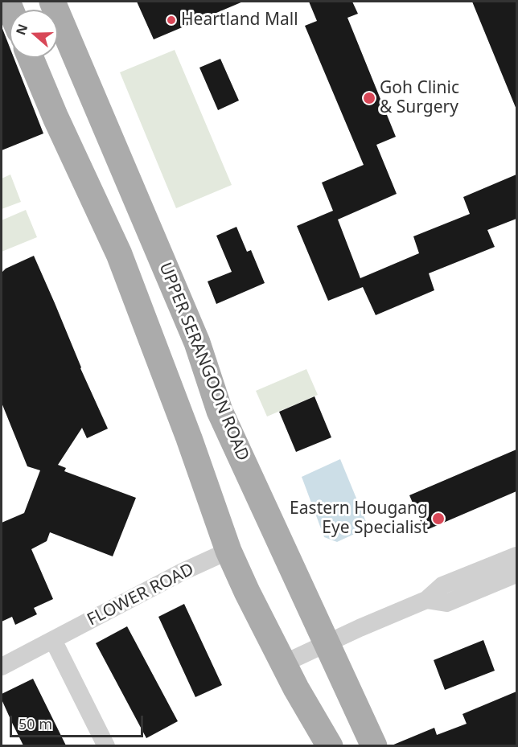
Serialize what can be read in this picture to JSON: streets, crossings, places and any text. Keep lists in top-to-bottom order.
{
  "streets": {
    "main road": ["UPPER SERANGOON ROAD"],
    "street": ["FLOWER ROAD"]
  },
  "places": ["Heartland Mall", "Goh Clinic & Surgery", "Eastern Hougang Eye Specialist"],
  "scale_bar": "50 m",
  "north": "left"
}
